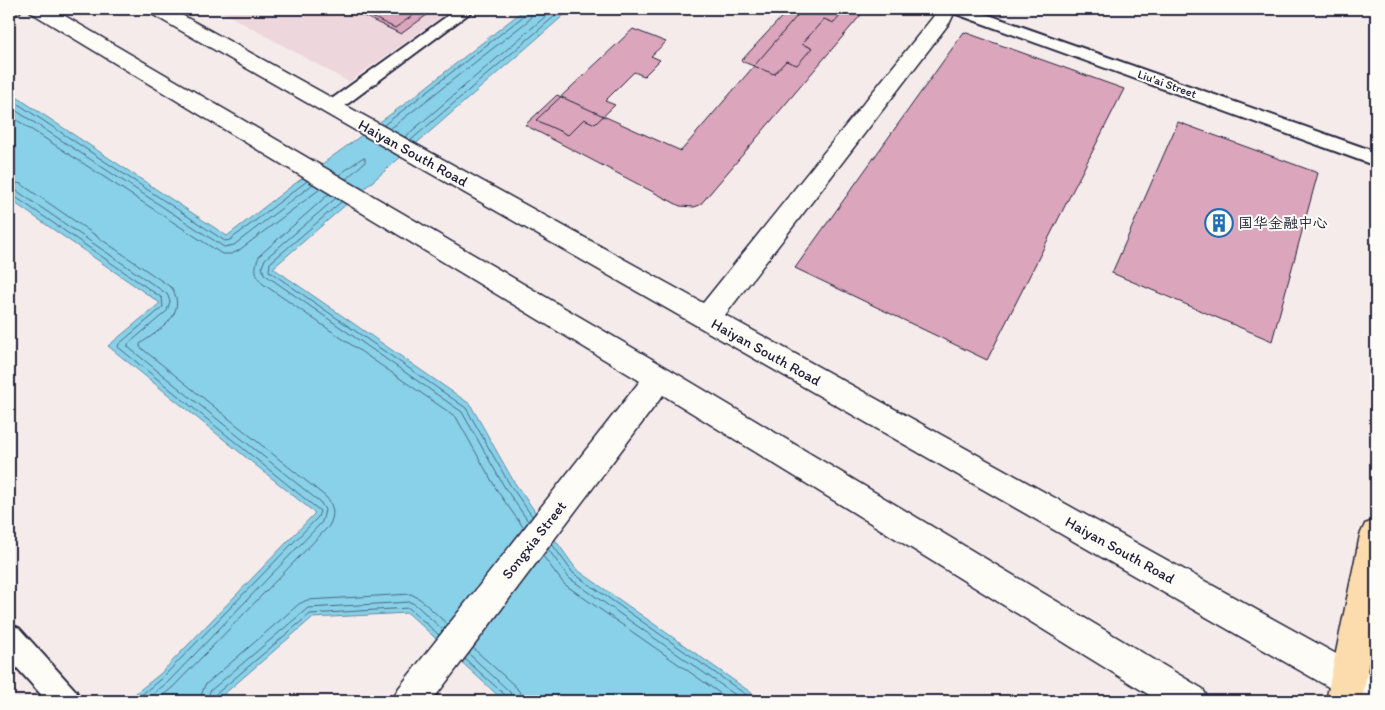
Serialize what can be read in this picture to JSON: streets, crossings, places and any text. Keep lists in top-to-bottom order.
{
  "streets": {
    "main road": ["Haiyan South Road", "Songxia Street"],
    "street": ["Liu'ai Street"]
  },
  "places": {
    "building": ["国华金融中心"]
  }
}
